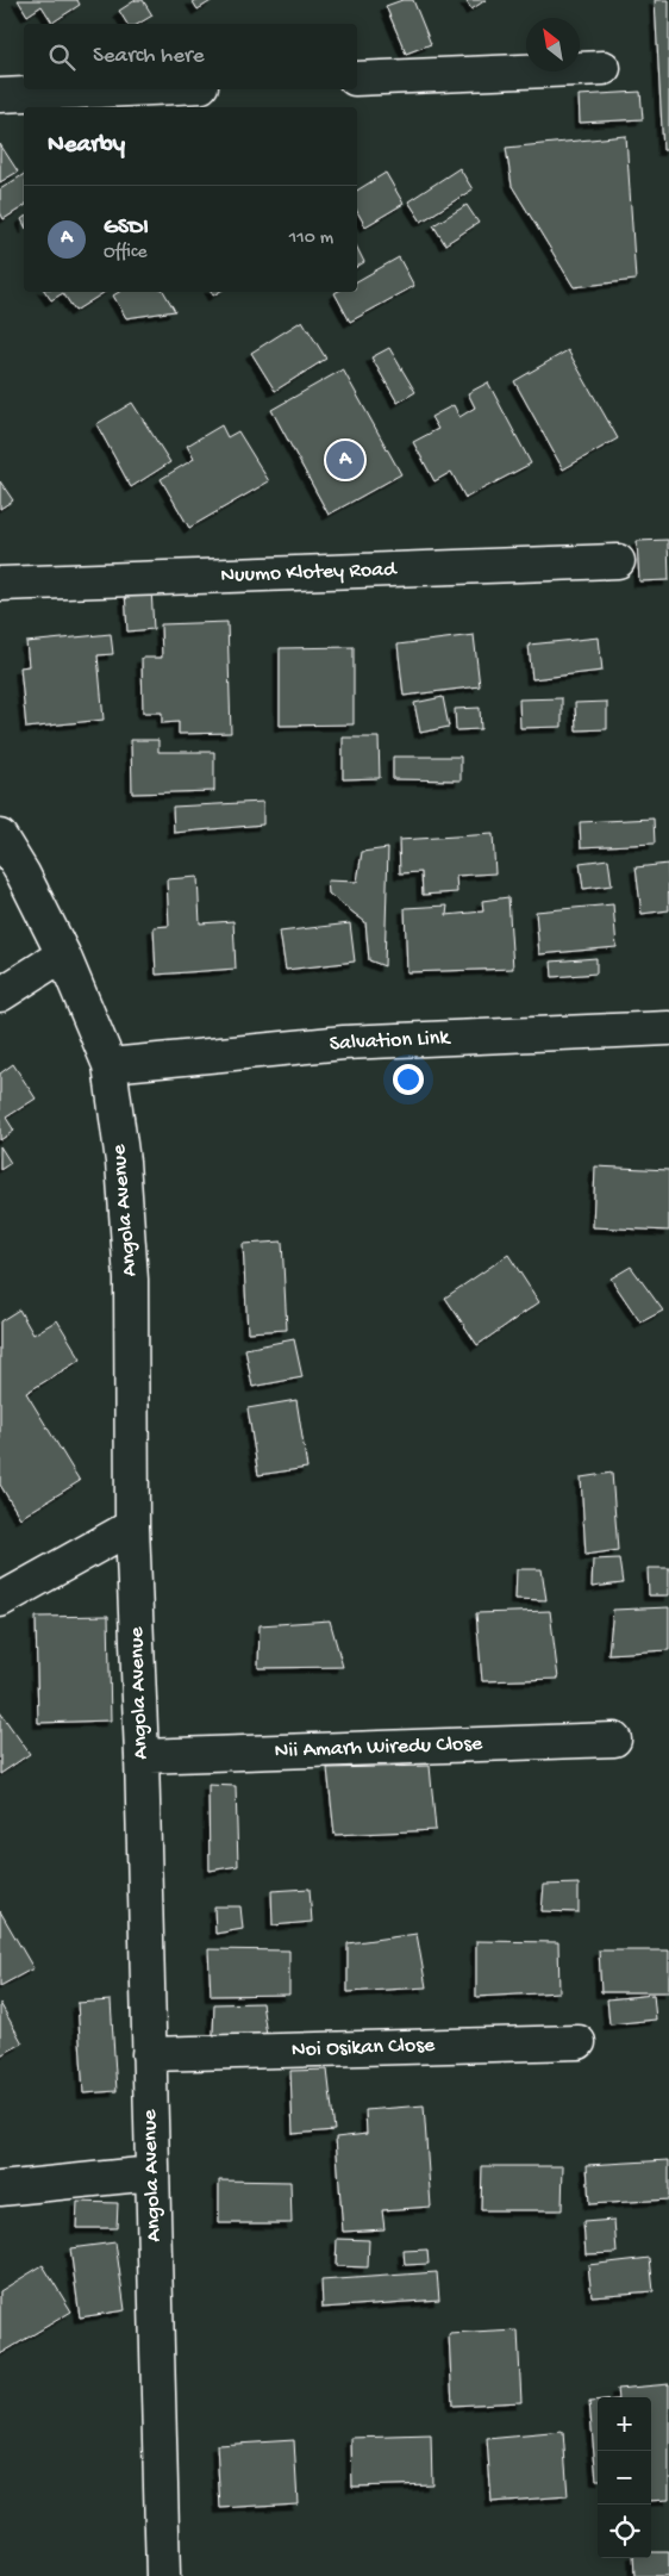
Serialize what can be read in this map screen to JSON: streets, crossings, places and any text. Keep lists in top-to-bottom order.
{
  "streets": {
    "street": [
      "Nuumo Klotey Road",
      "Salvation Link",
      "Angola Avenue",
      "Nii Amarh Wiredu Close",
      "Noi Osikan Close"
    ]
  },
  "crossings": [
    ["Salvation Link", "Angola Avenue"],
    ["Angola Avenue", "Nii Amarh Wiredu Close"],
    ["Angola Avenue", "Noi Osikan Close"]
  ],
  "north": "top left",
  "page": {
    "search": "Search here",
    "heading": "Nearby",
    "list": [
      {
        "mark": "A",
        "name": "GSDI",
        "note": "Office",
        "value": "110 m"
      }
    ],
    "pins": "A",
    "map_buttons": ["+", "−"]
  }
}
